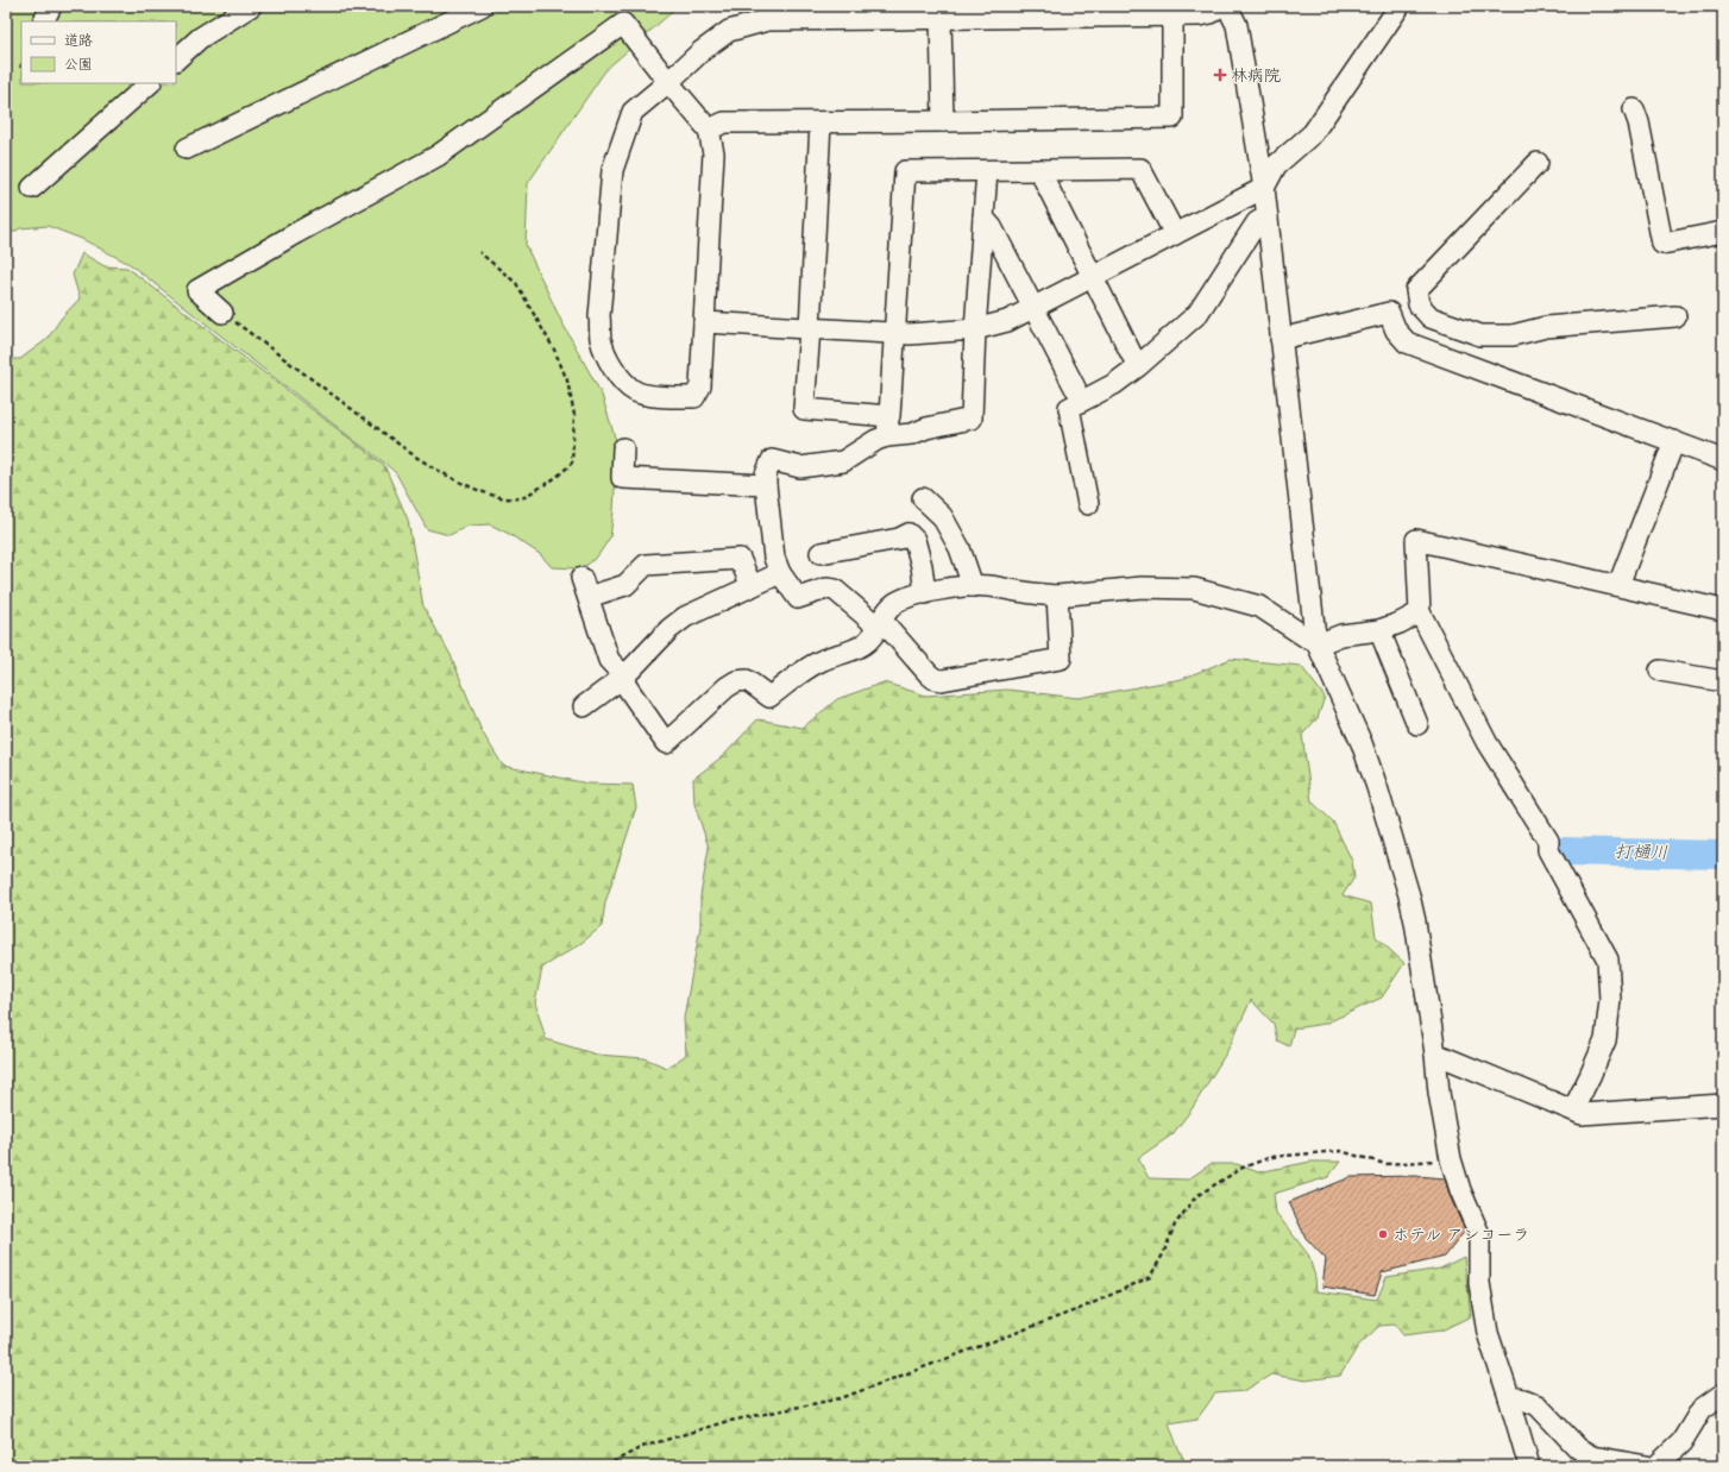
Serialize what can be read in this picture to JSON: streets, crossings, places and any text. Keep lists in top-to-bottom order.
{
  "water": ["打樋川"],
  "places": {
    "health": ["林病院"],
    "other": ["ホテル アンコーラ"]
  },
  "legend": ["道路", "公園"]
}
